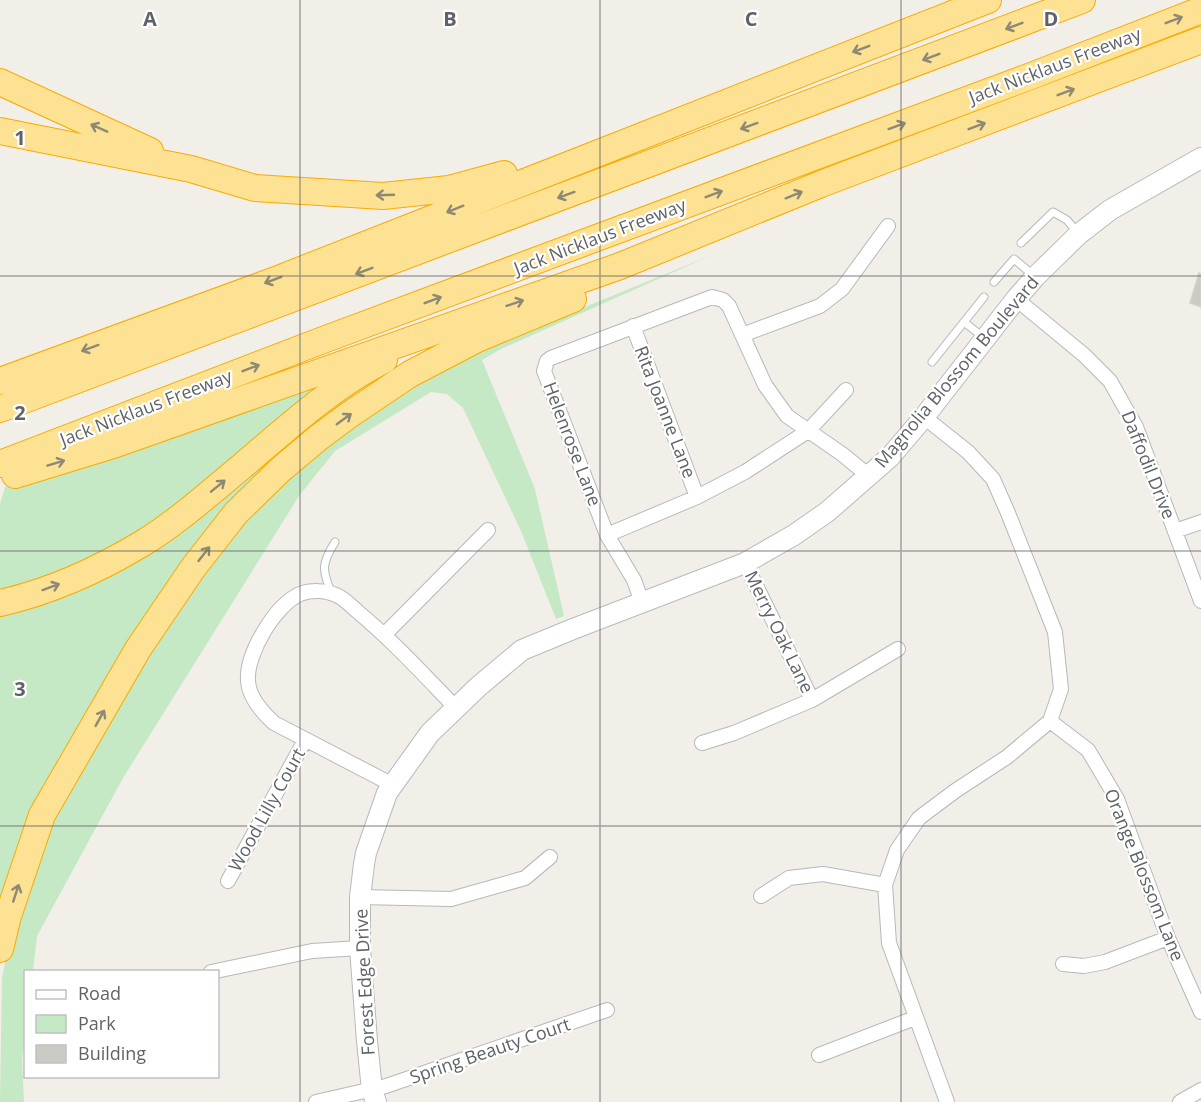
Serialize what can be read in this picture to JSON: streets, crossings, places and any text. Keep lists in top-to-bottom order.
{
  "streets": {
    "highway": ["Jack Nicklaus Freeway"],
    "street": [
      "Magnolia Blossom Boulevard",
      "Rita Joanne Lane",
      "Helenrose Lane",
      "Daffodil Drive",
      "Merry Oak Lane",
      "Wood Lilly Court",
      "Orange Blossom Lane",
      "Forest Edge Drive",
      "Spring Beauty Court"
    ]
  },
  "crossings": [
    ["Magnolia Blossom Boulevard", "Helenrose Lane"],
    ["Magnolia Blossom Boulevard", "Daffodil Drive"],
    ["Magnolia Blossom Boulevard", "Merry Oak Lane"],
    ["Magnolia Blossom Boulevard", "Forest Edge Drive"],
    ["Rita Joanne Lane", "Helenrose Lane"],
    ["Forest Edge Drive", "Spring Beauty Court"]
  ],
  "legend": ["Road", "Park", "Building"],
  "grid": {
    "columns": [
      "A",
      "B",
      "C",
      "D"
    ],
    "rows": ["1", "2", "3"]
  }
}
